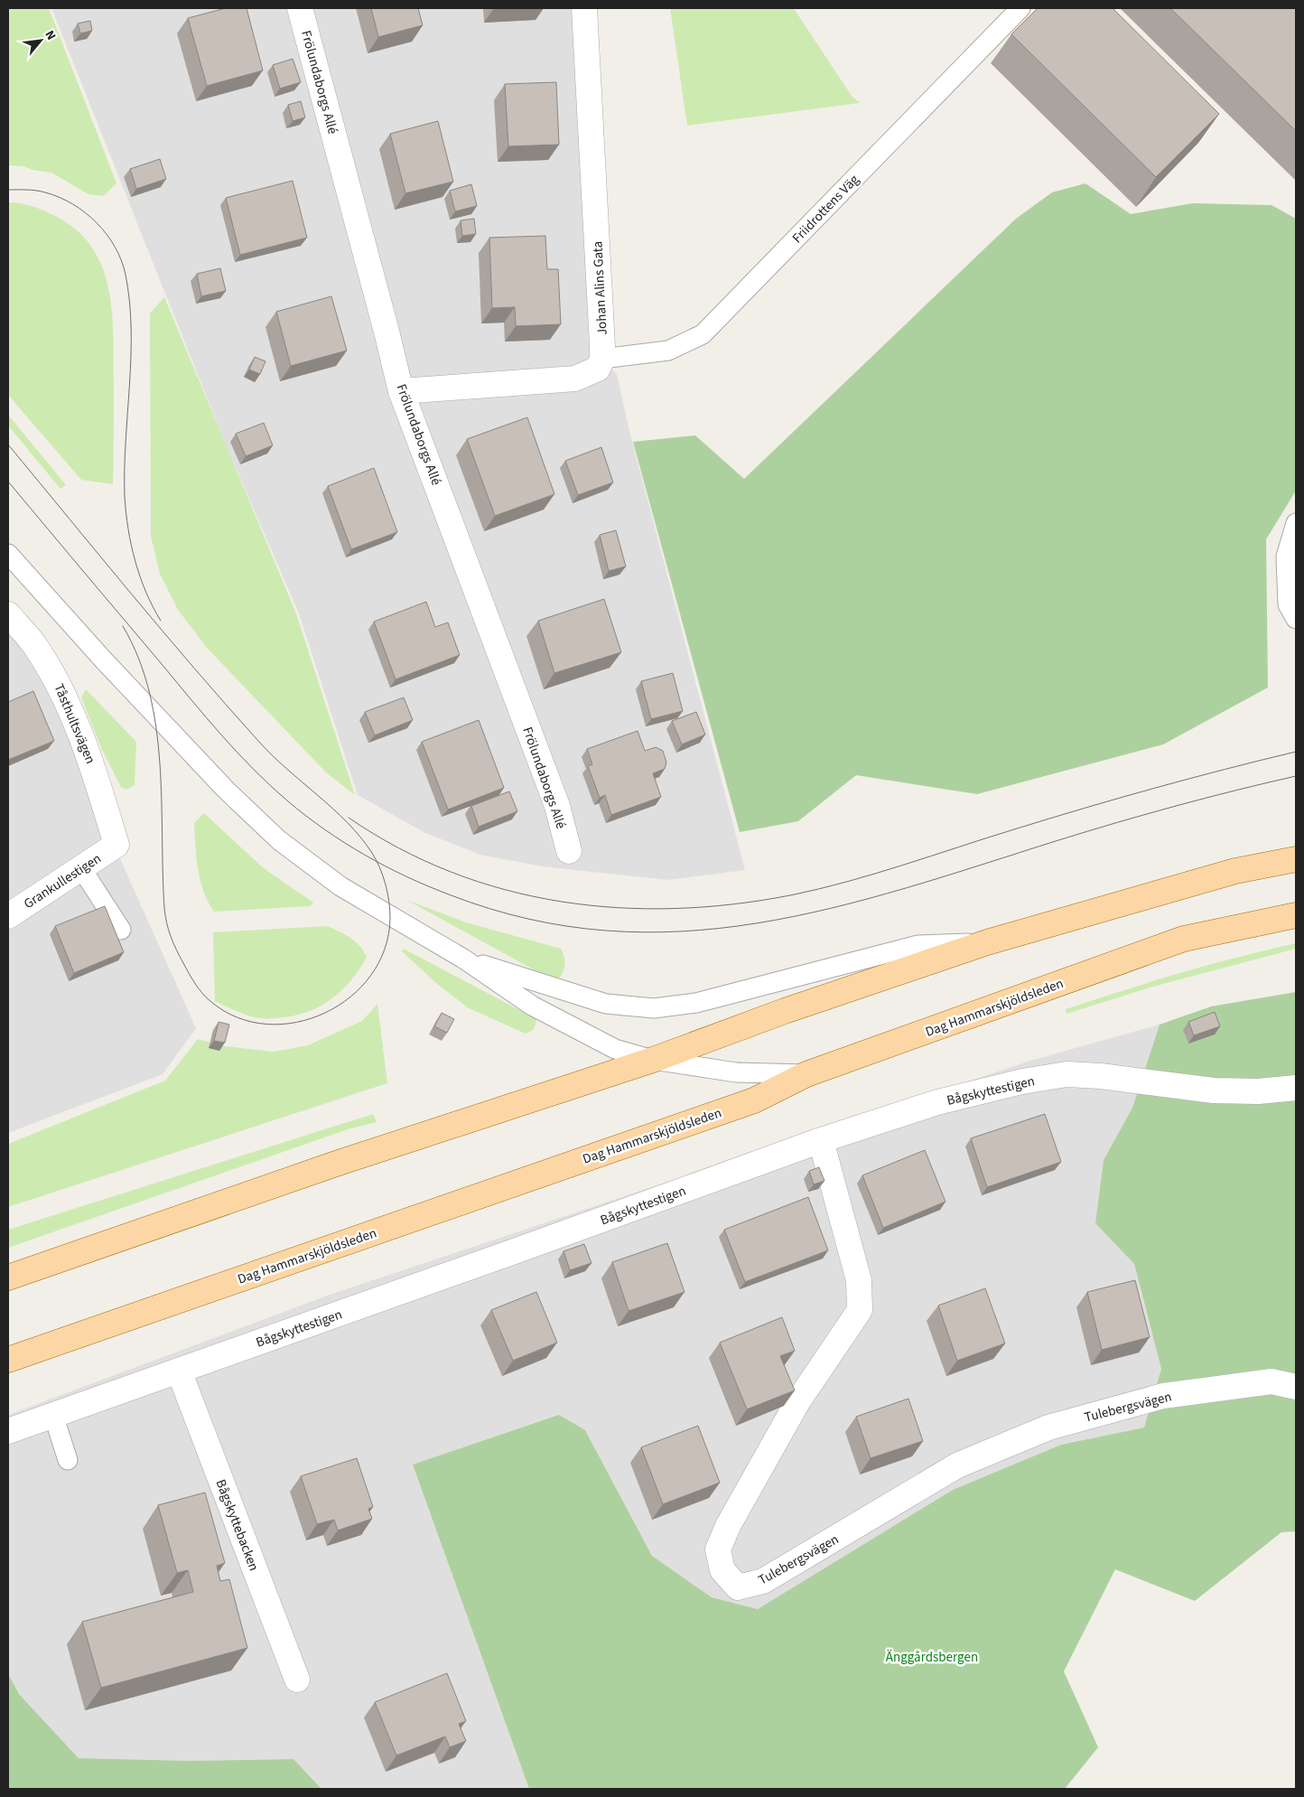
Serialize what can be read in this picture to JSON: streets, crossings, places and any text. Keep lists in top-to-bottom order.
{
  "streets": {
    "main road": ["Dag Hammarskjöldsleden"],
    "street": [
      "Frölundaborgs Allé",
      "Johan Alins Gata",
      "Tåsthultsvägen",
      "Grankullestigen",
      "Bågskyttestigen",
      "Tulebergsvägen",
      "Bågskyttebacken"
    ],
    "lane": ["Friidrottens Väg"]
  },
  "crossings": [
    ["Friidrottens Väg", "Johan Alins Gata"],
    ["Tåsthultsvägen", "Grankullestigen"],
    ["Bågskyttestigen", "Tulebergsvägen"],
    ["Bågskyttestigen", "Bågskyttebacken"]
  ],
  "parks": ["Änggårdsbergen"],
  "north": "top right"
}
